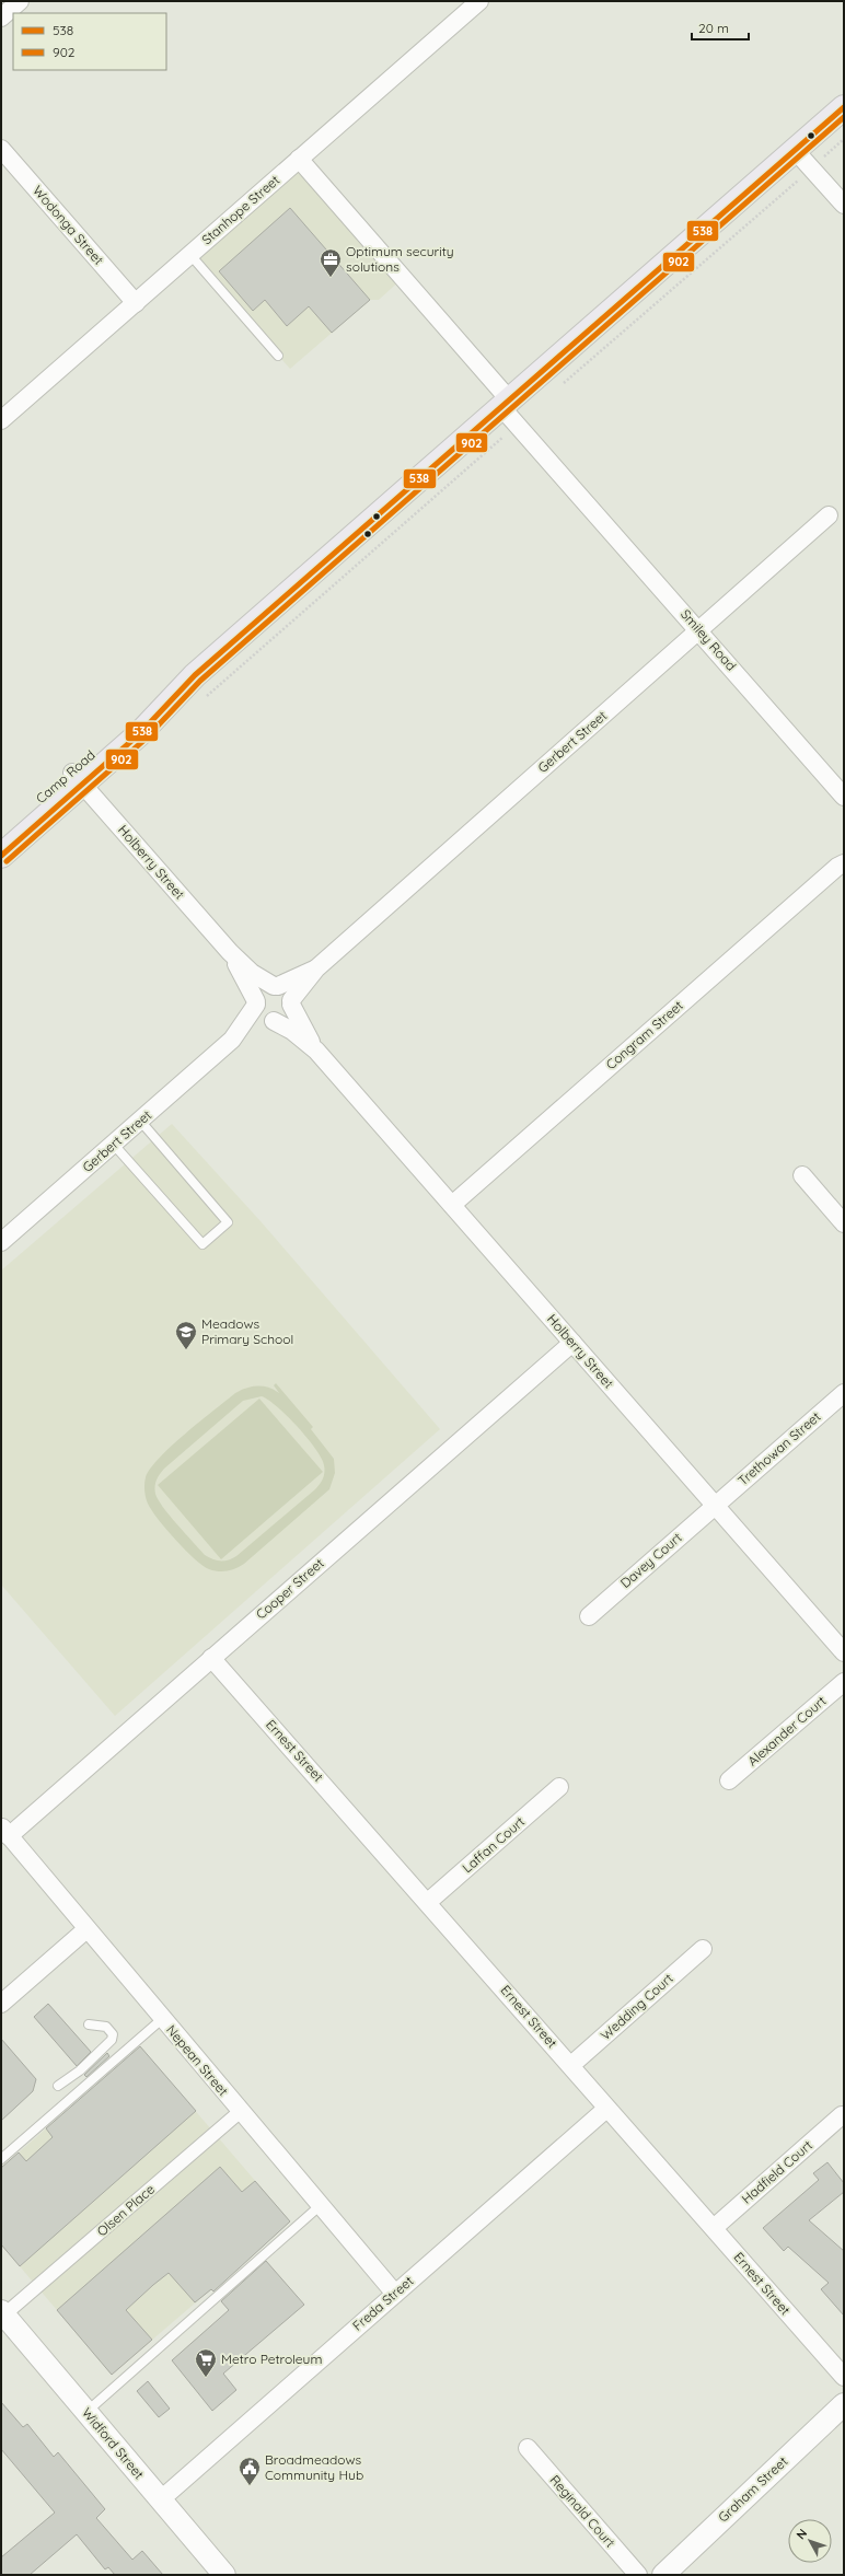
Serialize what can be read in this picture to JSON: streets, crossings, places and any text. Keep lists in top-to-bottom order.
{
  "streets": {
    "main road": ["Camp Road"],
    "street": [
      "Stanhope Street",
      "Wodonga Street",
      "Smiley Road",
      "Gerbert Street",
      "Holberry Street",
      "Congram Street",
      "Trethowan Street",
      "Davey Court",
      "Cooper Street",
      "Alexander Court",
      "Ernest Street",
      "Laffan Court",
      "Wedding Court",
      "Nepean Street",
      "Hadfield Court",
      "Olsen Place",
      "Freda Street",
      "Widford Street",
      "Graham Street",
      "Reginald Court"
    ]
  },
  "crossings": [
    ["Stanhope Street", "Wodonga Street"],
    ["Stanhope Street", "Smiley Road"],
    ["Smiley Road", "Gerbert Street"],
    ["Smiley Road", "Camp Road"],
    ["Gerbert Street", "Holberry Street"],
    ["Camp Road", "Holberry Street"],
    ["Holberry Street", "Congram Street"],
    ["Holberry Street", "Trethowan Street"],
    ["Holberry Street", "Davey Court"],
    ["Holberry Street", "Cooper Street"],
    ["Trethowan Street", "Davey Court"],
    ["Cooper Street", "Ernest Street"],
    ["Cooper Street", "Nepean Street"],
    ["Ernest Street", "Laffan Court"],
    ["Ernest Street", "Wedding Court"],
    ["Ernest Street", "Hadfield Court"],
    ["Ernest Street", "Freda Street"],
    ["Nepean Street", "Olsen Place"],
    ["Nepean Street", "Freda Street"],
    ["Olsen Place", "Widford Street"],
    ["Freda Street", "Widford Street"]
  ],
  "places": {
    "office": ["Optimum security solutions"],
    "school or university": ["Meadows Primary School"],
    "supermarket": ["Metro Petroleum"],
    "public building": ["Broadmeadows Community Hub"]
  },
  "lines": ["transit line 538", "transit line 902"],
  "legend": ["538", "902"],
  "scale_bar": "20 m",
  "north": "top left"
}
